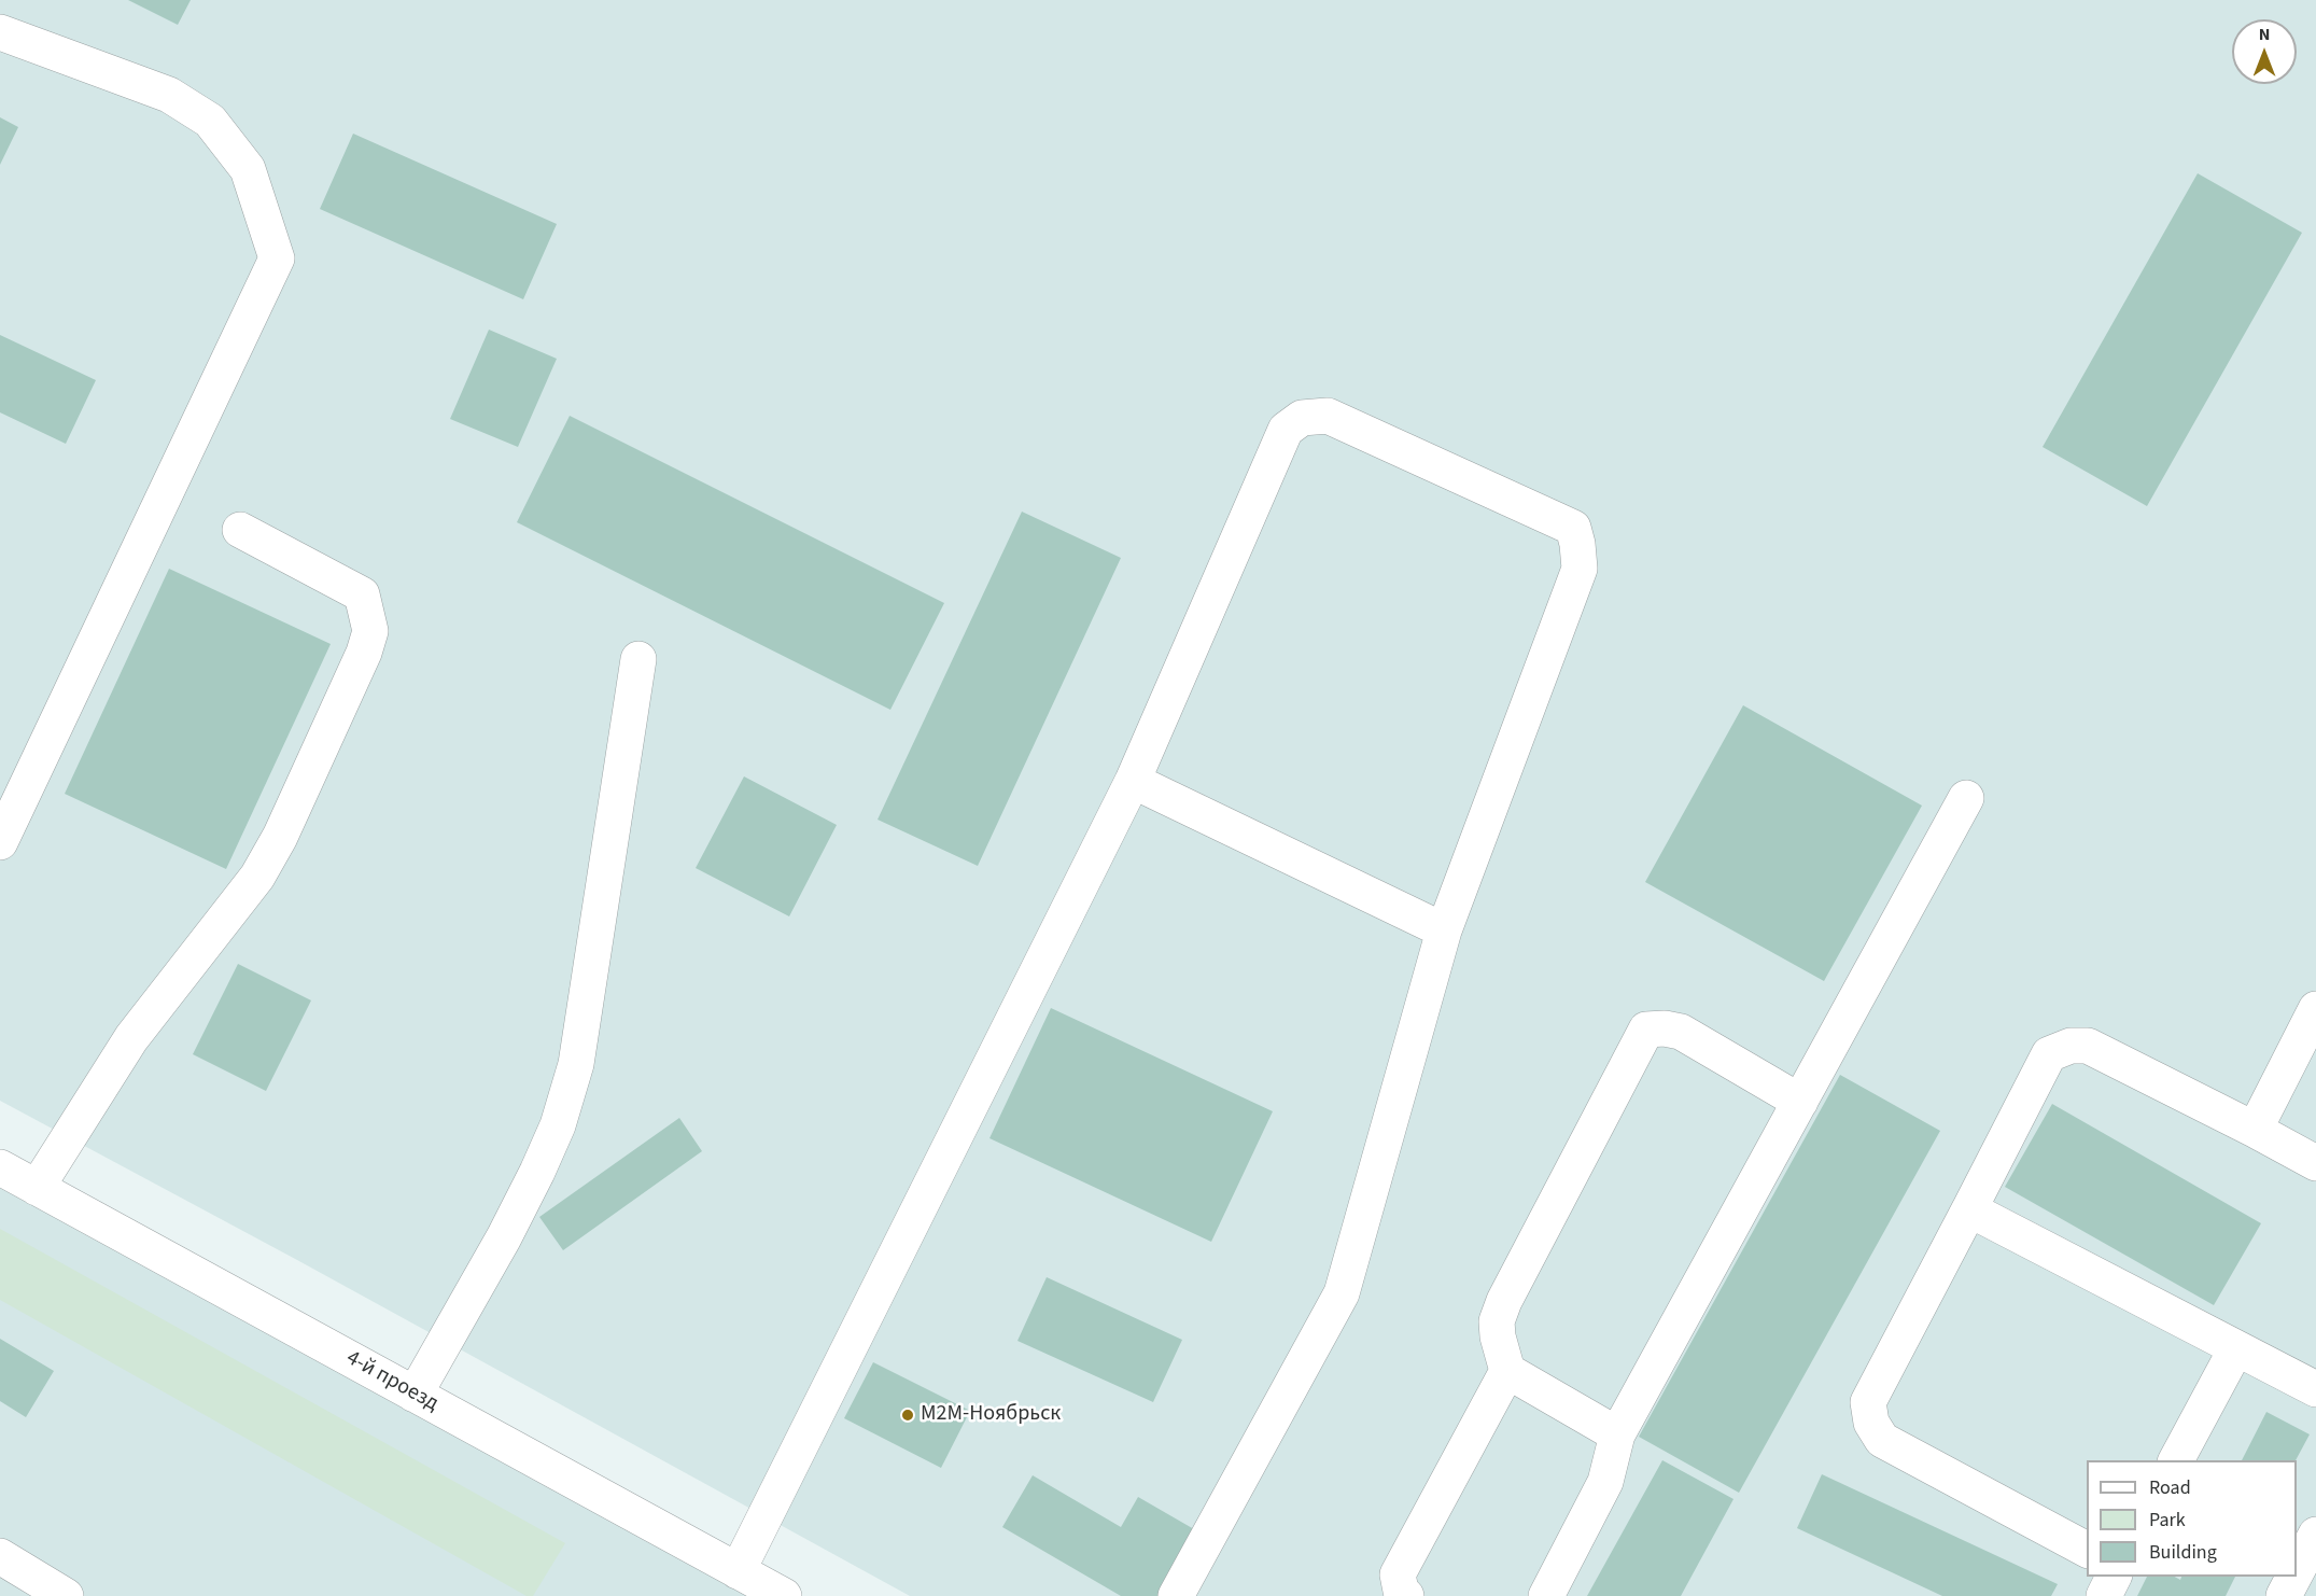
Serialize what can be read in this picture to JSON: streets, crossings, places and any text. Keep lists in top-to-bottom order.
{
  "streets": {
    "street": ["4-й проезд"]
  },
  "places": ["М2М-Ноябрьск"],
  "legend": ["Road", "Park", "Building"],
  "north": "top"
}
